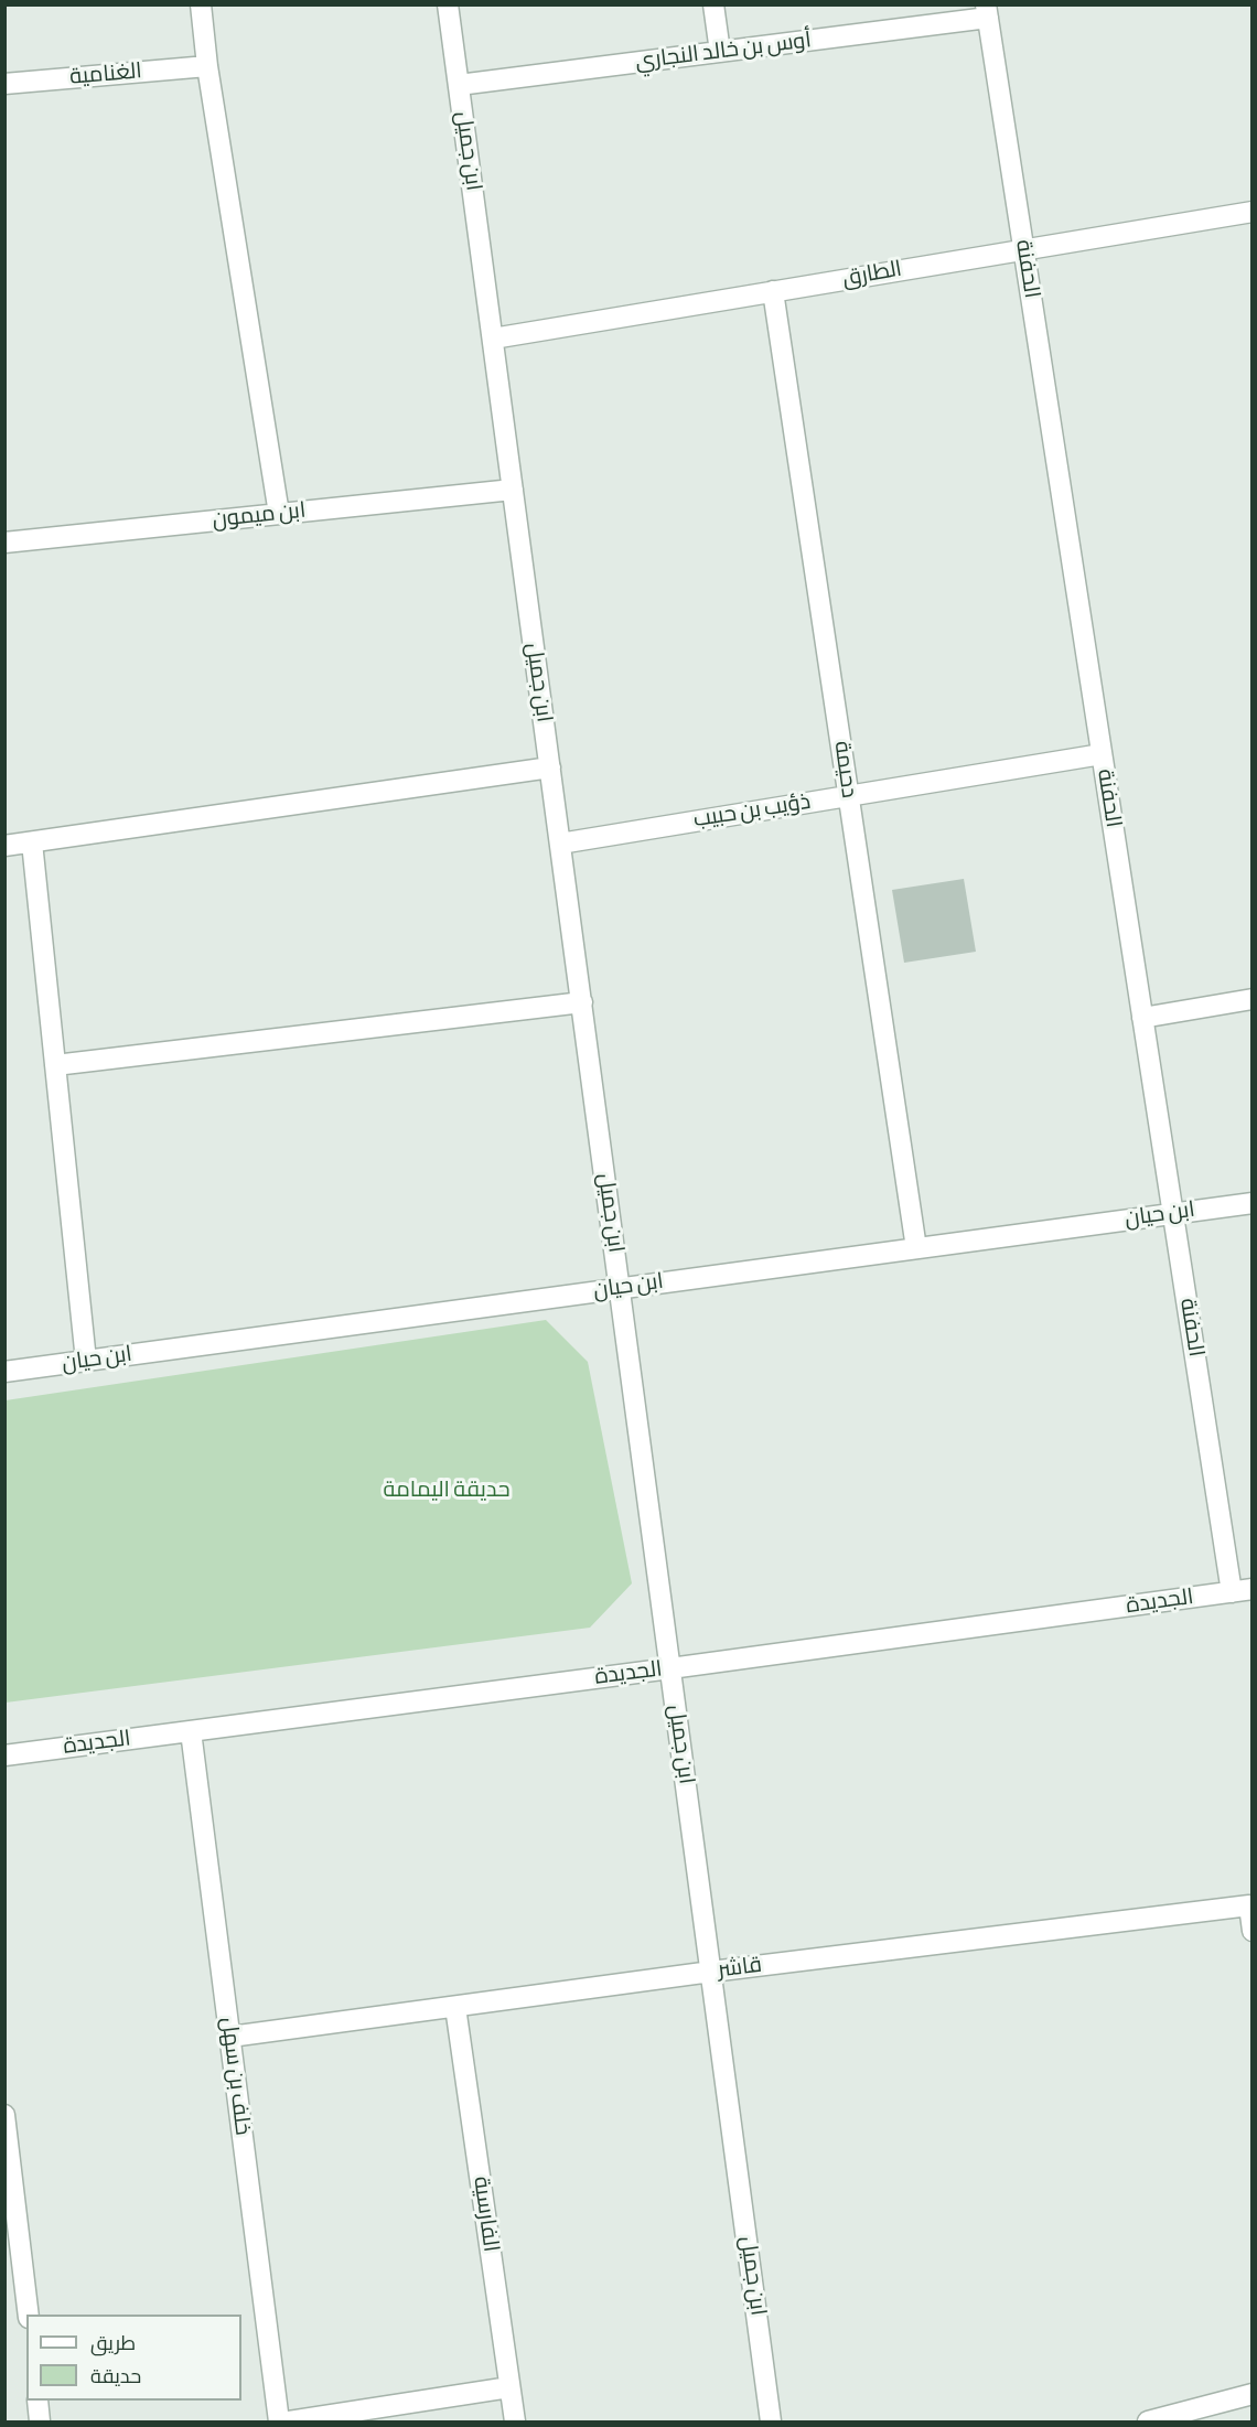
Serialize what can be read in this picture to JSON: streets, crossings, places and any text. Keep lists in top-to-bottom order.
{
  "streets": {
    "street": [
      "أوس بن خالد النجاري",
      "الغنامية",
      "ابن جميل",
      "الحفنة",
      "الطارق",
      "ابن ميمون",
      "دحيمة",
      "ذؤيب بن حبيب",
      "ابن حيان",
      "الجديدة",
      "قاشر",
      "خلف بن سهل",
      "الفارسية"
    ]
  },
  "crossings": [
    ["أوس بن خالد النجاري", "ابن جميل"],
    ["أوس بن خالد النجاري", "الحفنة"],
    ["ابن جميل", "الطارق"],
    ["ابن جميل", "ابن ميمون"],
    ["ابن جميل", "ذؤيب بن حبيب"],
    ["ابن جميل", "ابن حيان"],
    ["ابن جميل", "الجديدة"],
    ["ابن جميل", "قاشر"],
    ["الحفنة", "الطارق"],
    ["الحفنة", "ذؤيب بن حبيب"],
    ["الحفنة", "ابن حيان"],
    ["الحفنة", "الجديدة"],
    ["الطارق", "دحيمة"],
    ["دحيمة", "ذؤيب بن حبيب"],
    ["دحيمة", "ابن حيان"],
    ["الجديدة", "خلف بن سهل"],
    ["قاشر", "خلف بن سهل"],
    ["قاشر", "الفارسية"]
  ],
  "parks": ["حديقة اليمامة"],
  "legend": ["طريق", "حديقة"]
}
